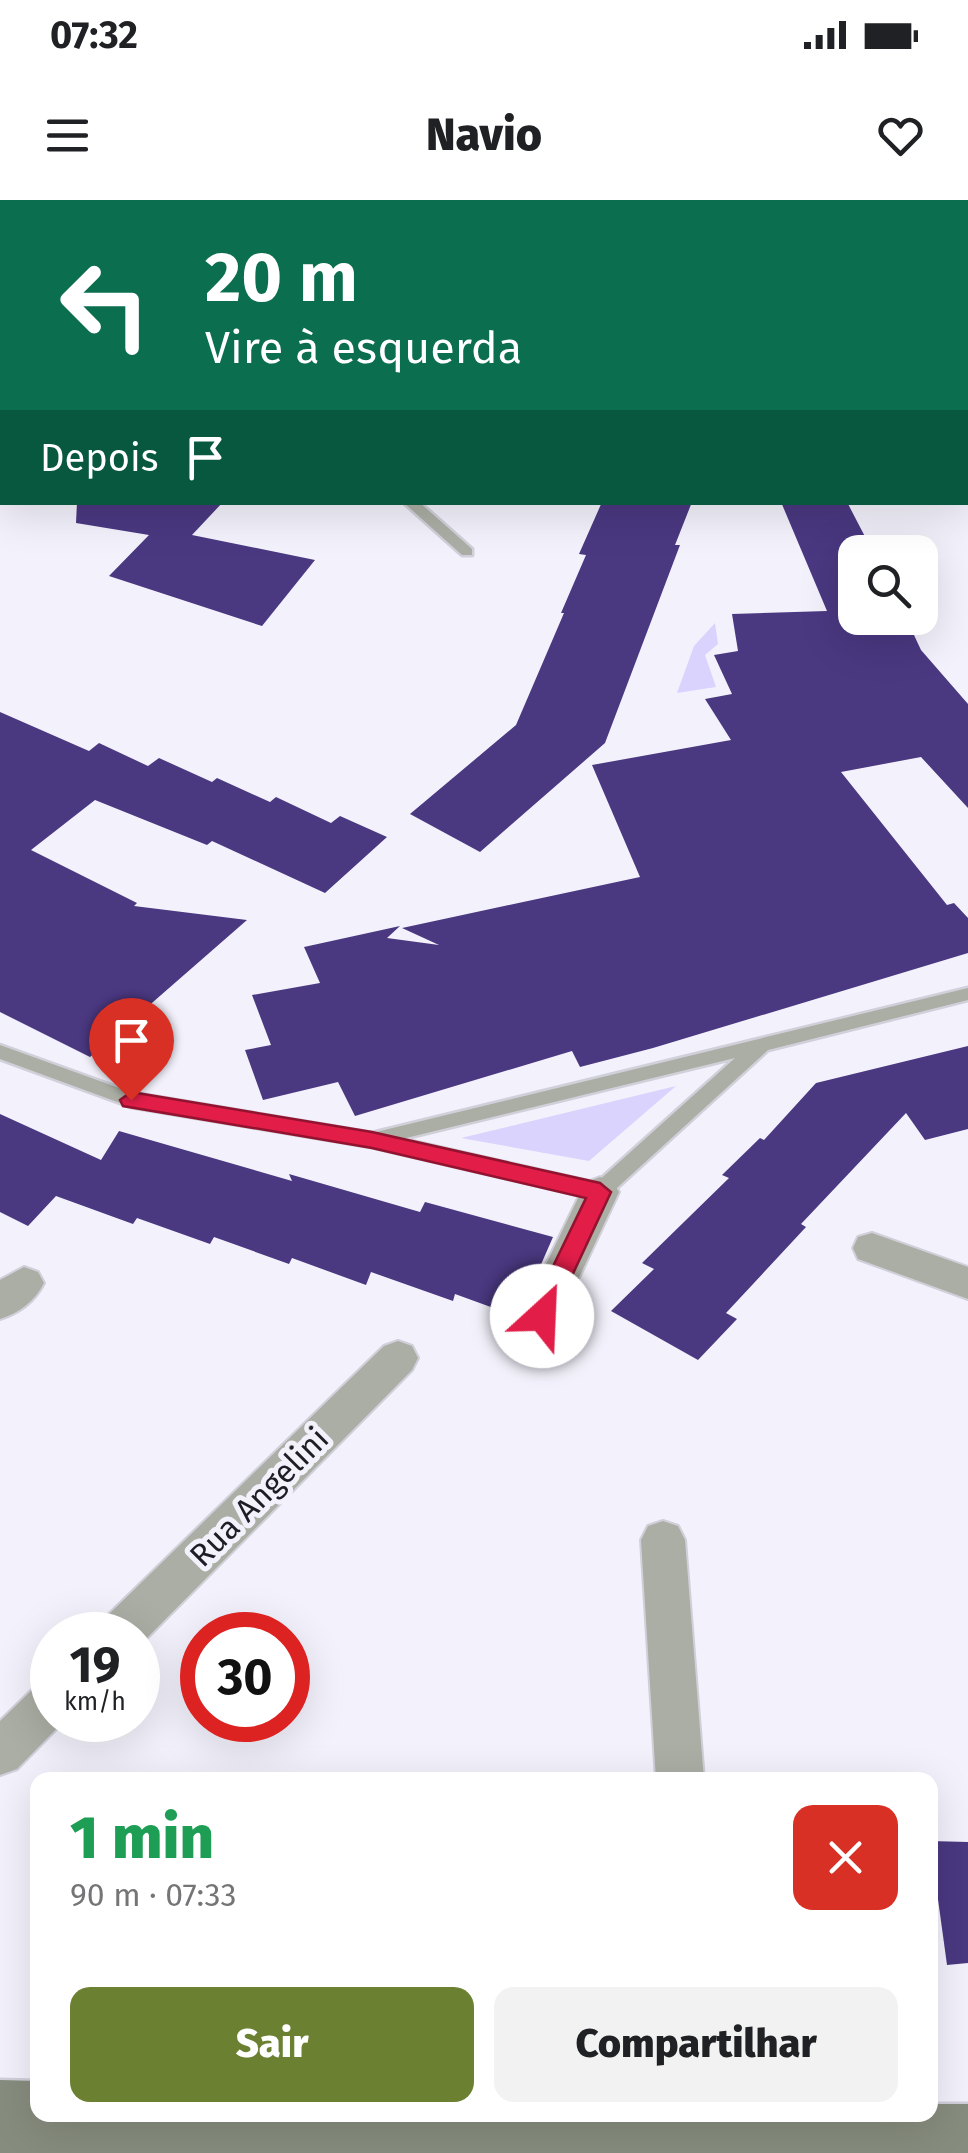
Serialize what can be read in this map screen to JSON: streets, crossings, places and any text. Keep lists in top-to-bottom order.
{
  "streets": {
    "street": ["Rua Angelini"]
  },
  "page": {
    "status": "07:32",
    "header": "Navio",
    "turn": ["20 m", "Vire à esquerda"],
    "then": "Depois",
    "speed": "19 km/h",
    "limit": "30",
    "heading": ["1 min", "90 m · 07:33"],
    "buttons": ["Sair", "Compartilhar"]
  }
}
